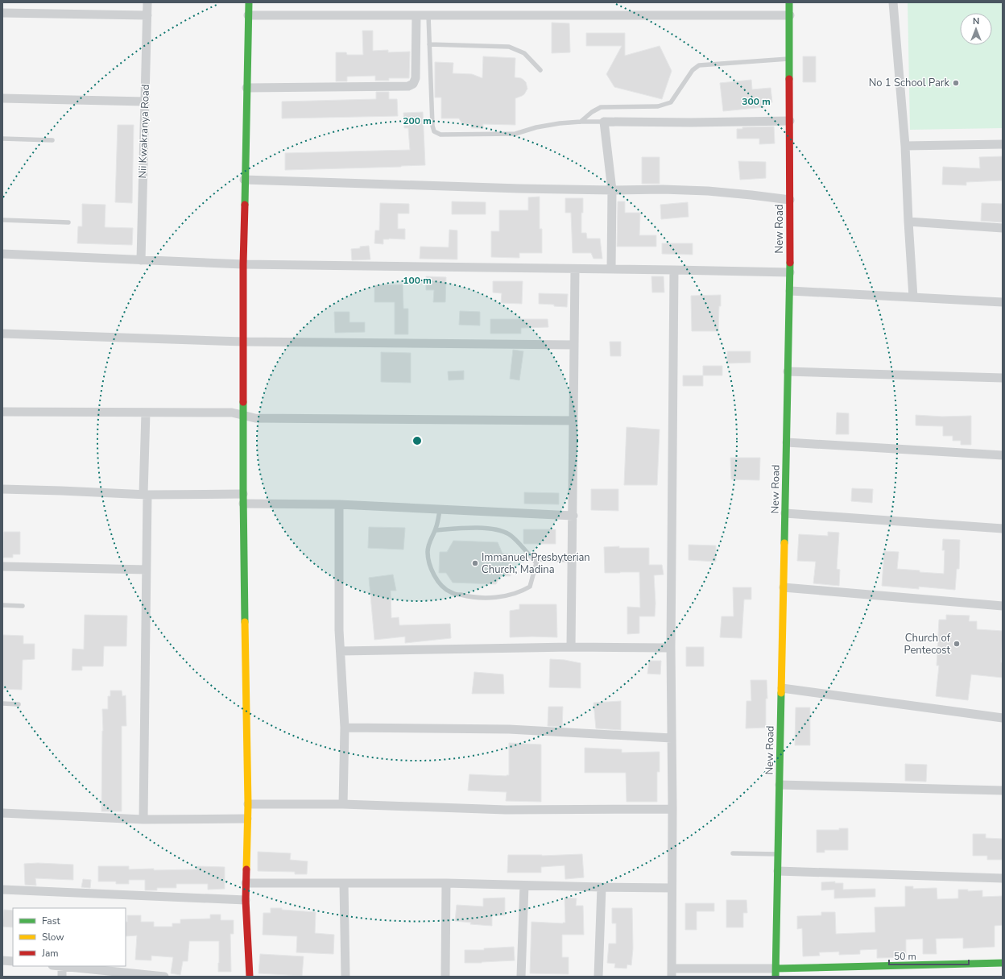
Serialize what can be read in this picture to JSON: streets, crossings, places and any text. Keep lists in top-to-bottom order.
{
  "streets": {
    "street": ["Nii Kwakranya Road", "New Road"]
  },
  "places": ["No 1 School Park", "Immanuel Presbyterian Church, Madina", "Church of Pentecost"],
  "legend": ["Fast", "Slow", "Jam"],
  "scale_bar": "50 m",
  "north": "top",
  "rings": ["300 m", "200 m", "100 m"]
}
